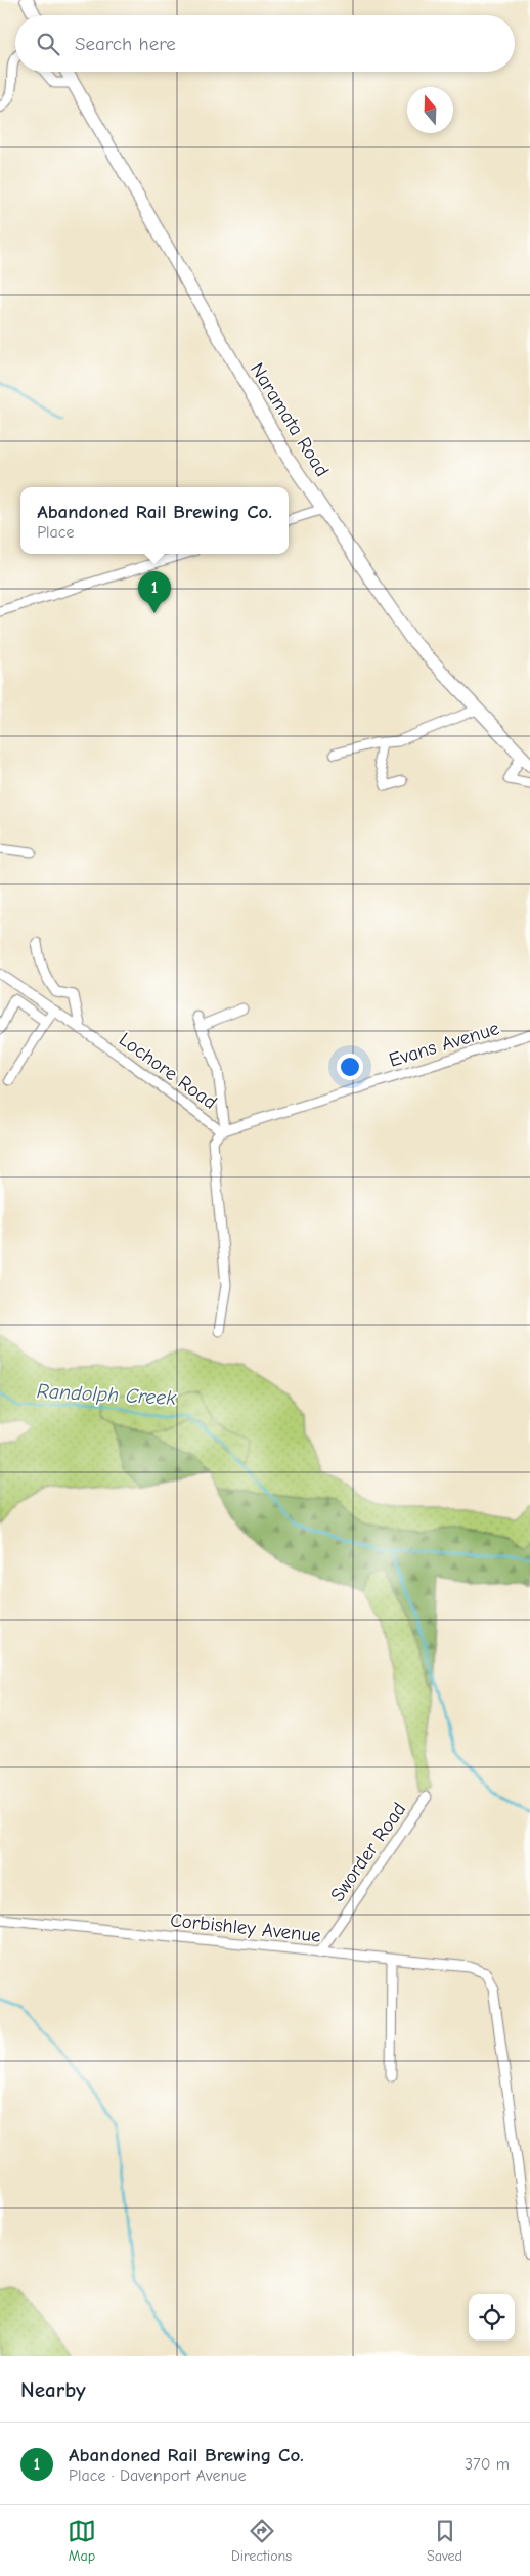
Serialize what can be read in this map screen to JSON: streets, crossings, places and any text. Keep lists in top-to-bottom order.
{
  "streets": {
    "main road": ["Naramata Road"],
    "street": [
      "Evans Avenue",
      "Lochore Road",
      "Sworder Road",
      "Corbishley Avenue"
    ]
  },
  "crossings": [
    ["Evans Avenue", "Lochore Road"],
    ["Sworder Road", "Corbishley Avenue"]
  ],
  "water": ["Randolph Creek"],
  "north": "top",
  "page": {
    "search": "Search here",
    "popup": ["Abandoned Rail Brewing Co.", "Place"],
    "pins": "1",
    "heading": "Nearby",
    "list": [
      {
        "mark": "1",
        "name": "Abandoned Rail Brewing Co.",
        "note": "Place · Davenport Avenue",
        "value": "370 m"
      }
    ],
    "nav": ["Map", "Directions", "Saved"]
  }
}
